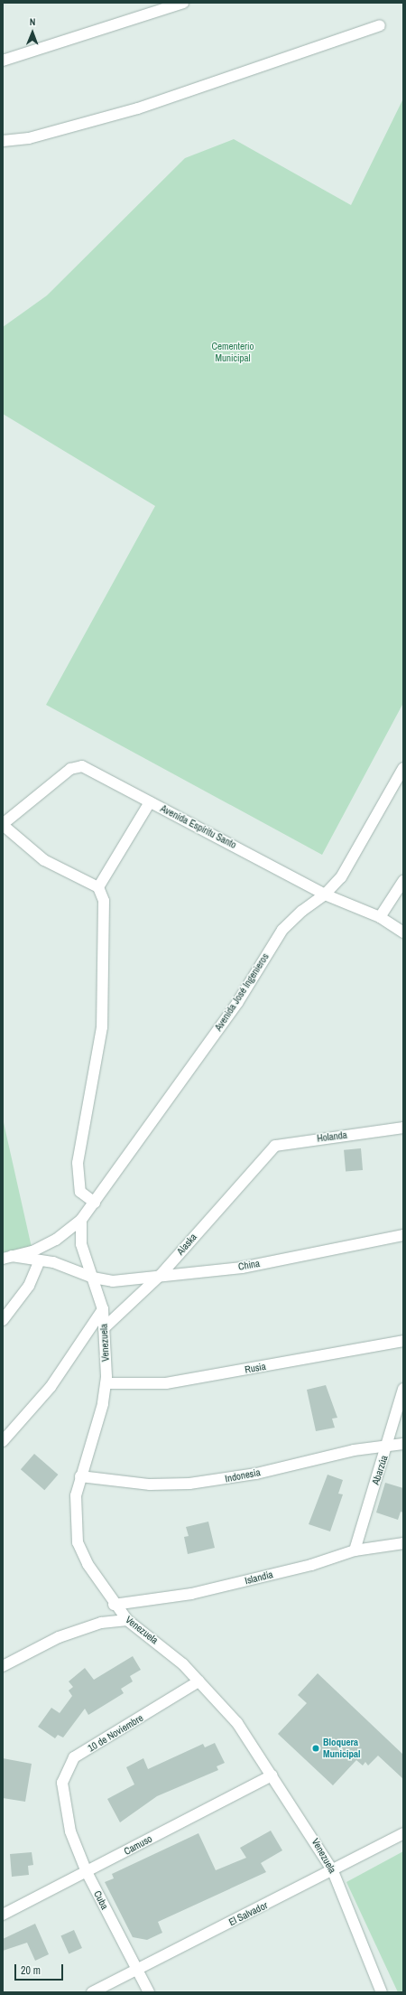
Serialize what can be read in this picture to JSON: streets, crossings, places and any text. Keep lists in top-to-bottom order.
{
  "streets": {
    "street": [
      "Avenida Espíritu Santo",
      "Avenida José Ingenieros",
      "Holanda",
      "Alaska",
      "China",
      "Venezuela",
      "Rusia",
      "Abarzúa",
      "Indonesia",
      "Islandia",
      "10 de Noviembre",
      "Camuso",
      "Cuba",
      "El Salvador"
    ]
  },
  "crossings": [
    ["Avenida Espíritu Santo", "Avenida José Ingenieros"],
    ["Avenida José Ingenieros", "China"],
    ["Avenida José Ingenieros", "Venezuela"],
    ["Holanda", "Alaska"],
    ["Alaska", "China"],
    ["Alaska", "Venezuela"],
    ["China", "Venezuela"],
    ["Venezuela", "Rusia"],
    ["Venezuela", "Indonesia"],
    ["Venezuela", "Islandia"],
    ["Venezuela", "10 de Noviembre"],
    ["Venezuela", "Camuso"],
    ["Venezuela", "El Salvador"],
    ["Abarzúa", "Indonesia"],
    ["Abarzúa", "Islandia"],
    ["10 de Noviembre", "Cuba"],
    ["Camuso", "Cuba"],
    ["Cuba", "El Salvador"]
  ],
  "parks": ["Cementerio Municipal"],
  "places": ["Bloquera Municipal"],
  "scale_bar": "20 m",
  "north": "top"
}
